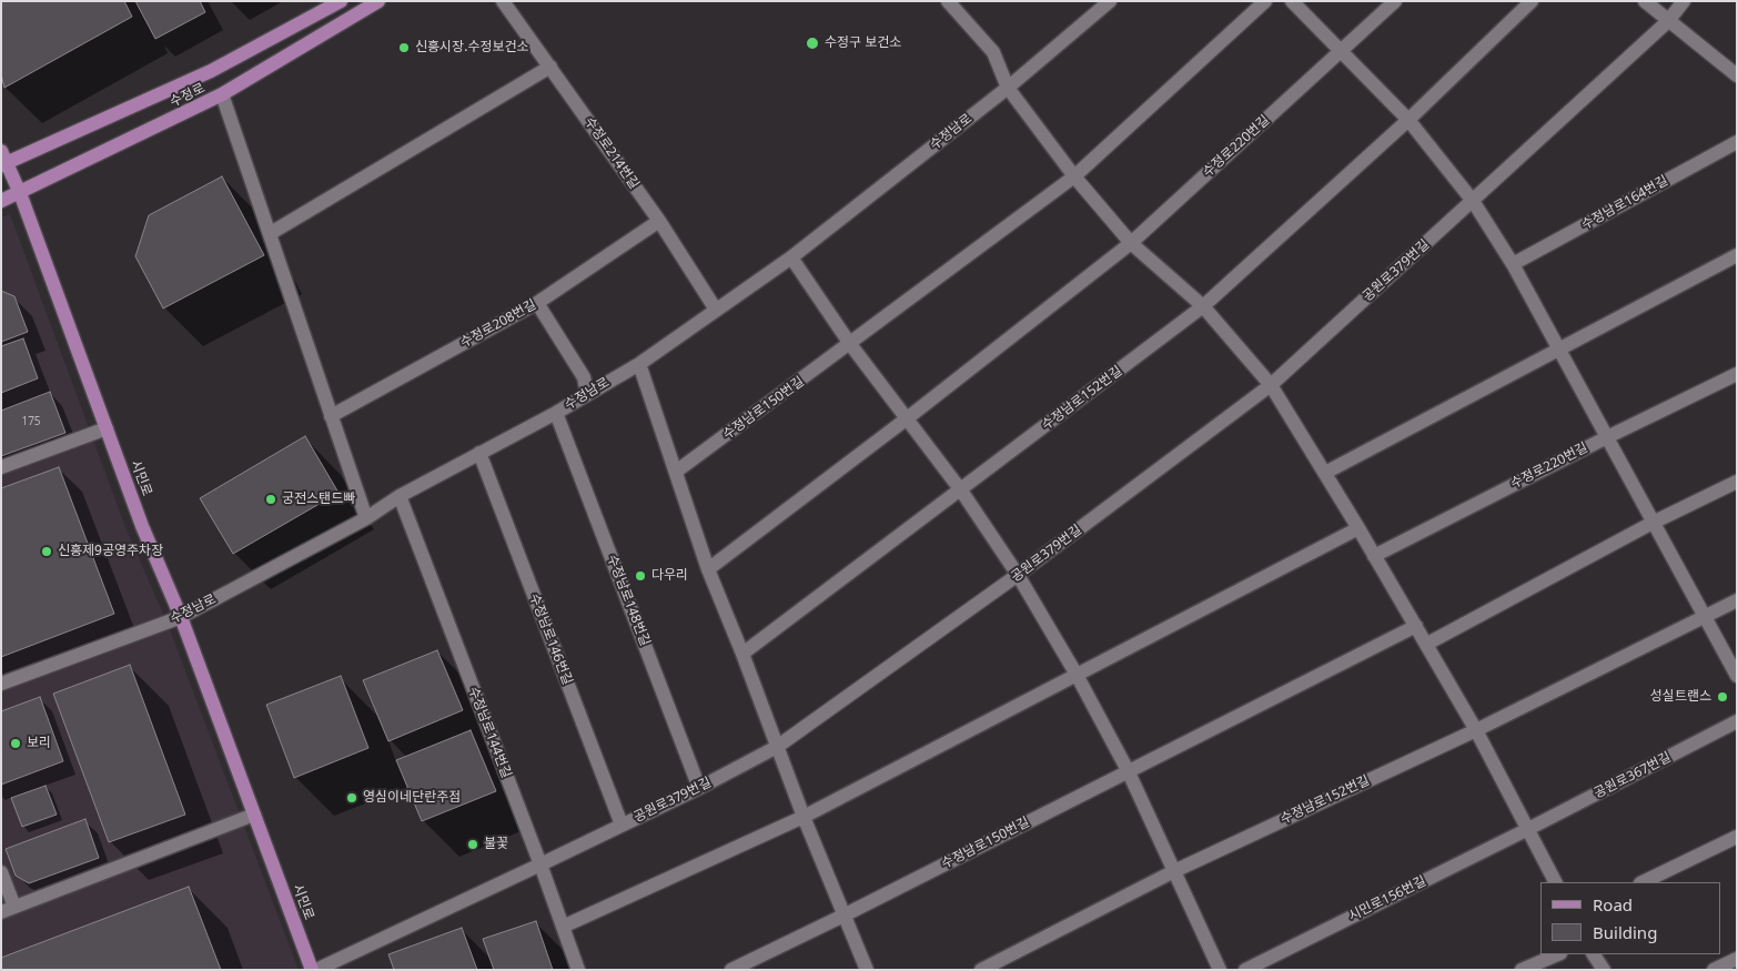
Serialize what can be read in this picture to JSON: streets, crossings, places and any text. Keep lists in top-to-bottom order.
{
  "streets": {
    "main road": ["수정로", "시민로"],
    "street": [
      "수정남로",
      "수정로220번길",
      "수정로214번길",
      "수정남로164번길",
      "공원로379번길",
      "수정로208번길",
      "수정남로152번길",
      "수정남로150번길",
      "수정남로148번길",
      "수정남로146번길",
      "수정남로144번길",
      "공원로367번길",
      "시민로156번길"
    ]
  },
  "crossings": [
    ["수정로", "시민로"],
    ["수정남로", "수정로214번길"],
    ["수정남로", "시민로"],
    ["수정남로", "수정남로148번길"],
    ["수정남로", "수정남로146번길"],
    ["수정남로", "수정남로144번길"],
    ["수정로214번길", "수정로208번길"],
    ["공원로379번길", "시민로"],
    ["공원로379번길", "수정남로148번길"],
    ["공원로379번길", "수정남로146번길"],
    ["공원로379번길", "수정남로144번길"],
    ["공원로367번길", "시민로156번길"]
  ],
  "places": [
    "수정구 보건소",
    "신흥시장.수정보건소",
    "궁전스탠드빠",
    "신흥제9공영주차장",
    "다우리",
    "성실트랜스",
    "보리",
    "영심이네단란주점",
    "불꽃"
  ],
  "house_numbers": ["175"],
  "legend": ["Road", "Building"]
}
